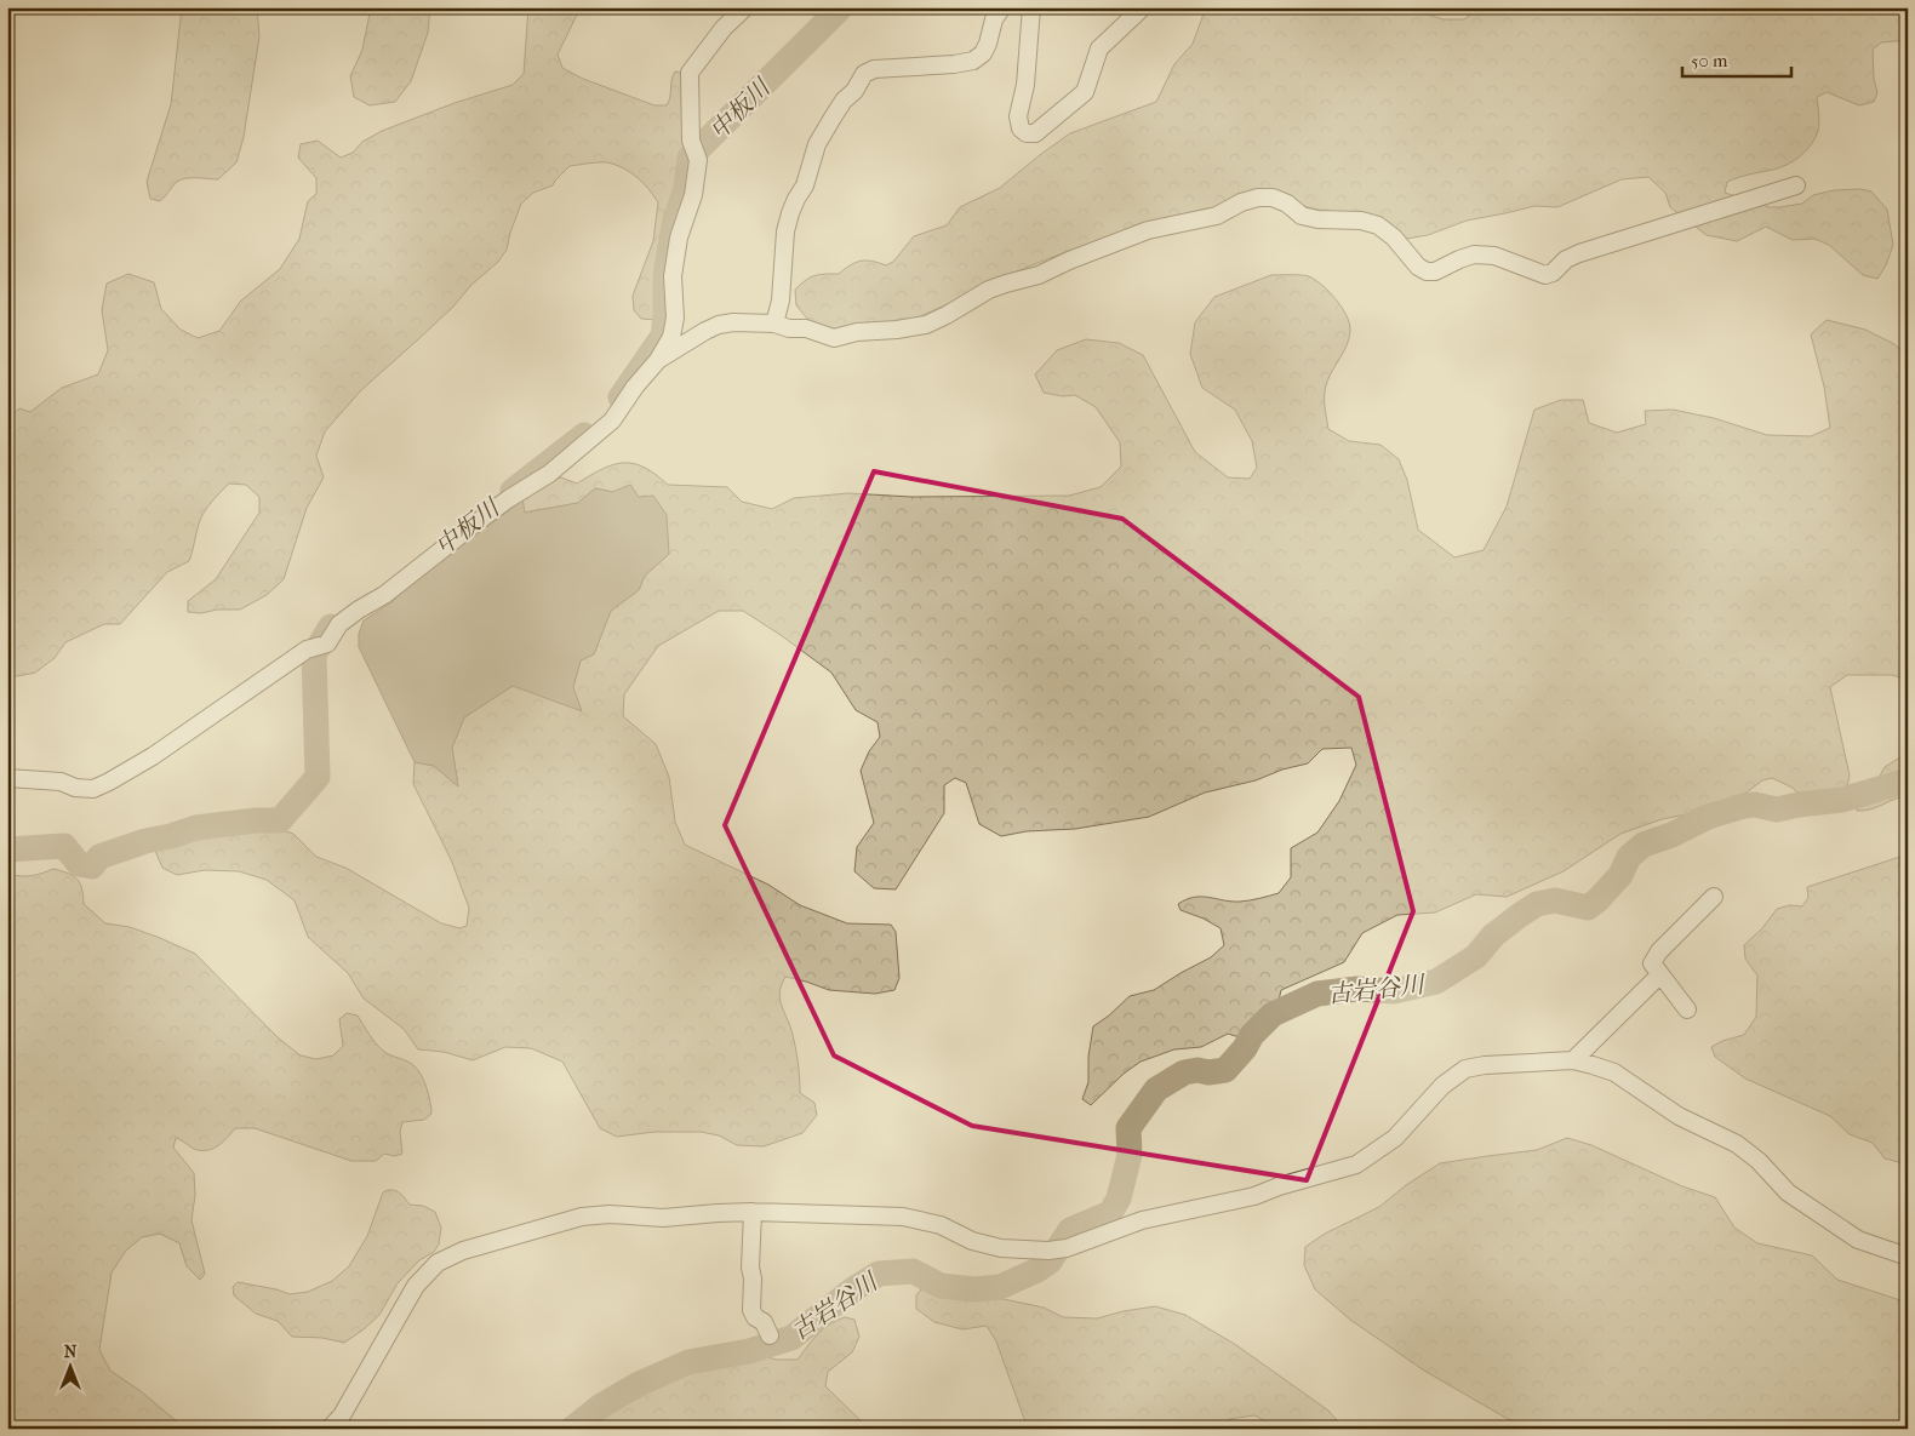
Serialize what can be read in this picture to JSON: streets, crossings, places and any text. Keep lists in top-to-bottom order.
{
  "water": ["中板川", "古岩谷川"],
  "scale_bar": "50 m",
  "north": "top"
}
